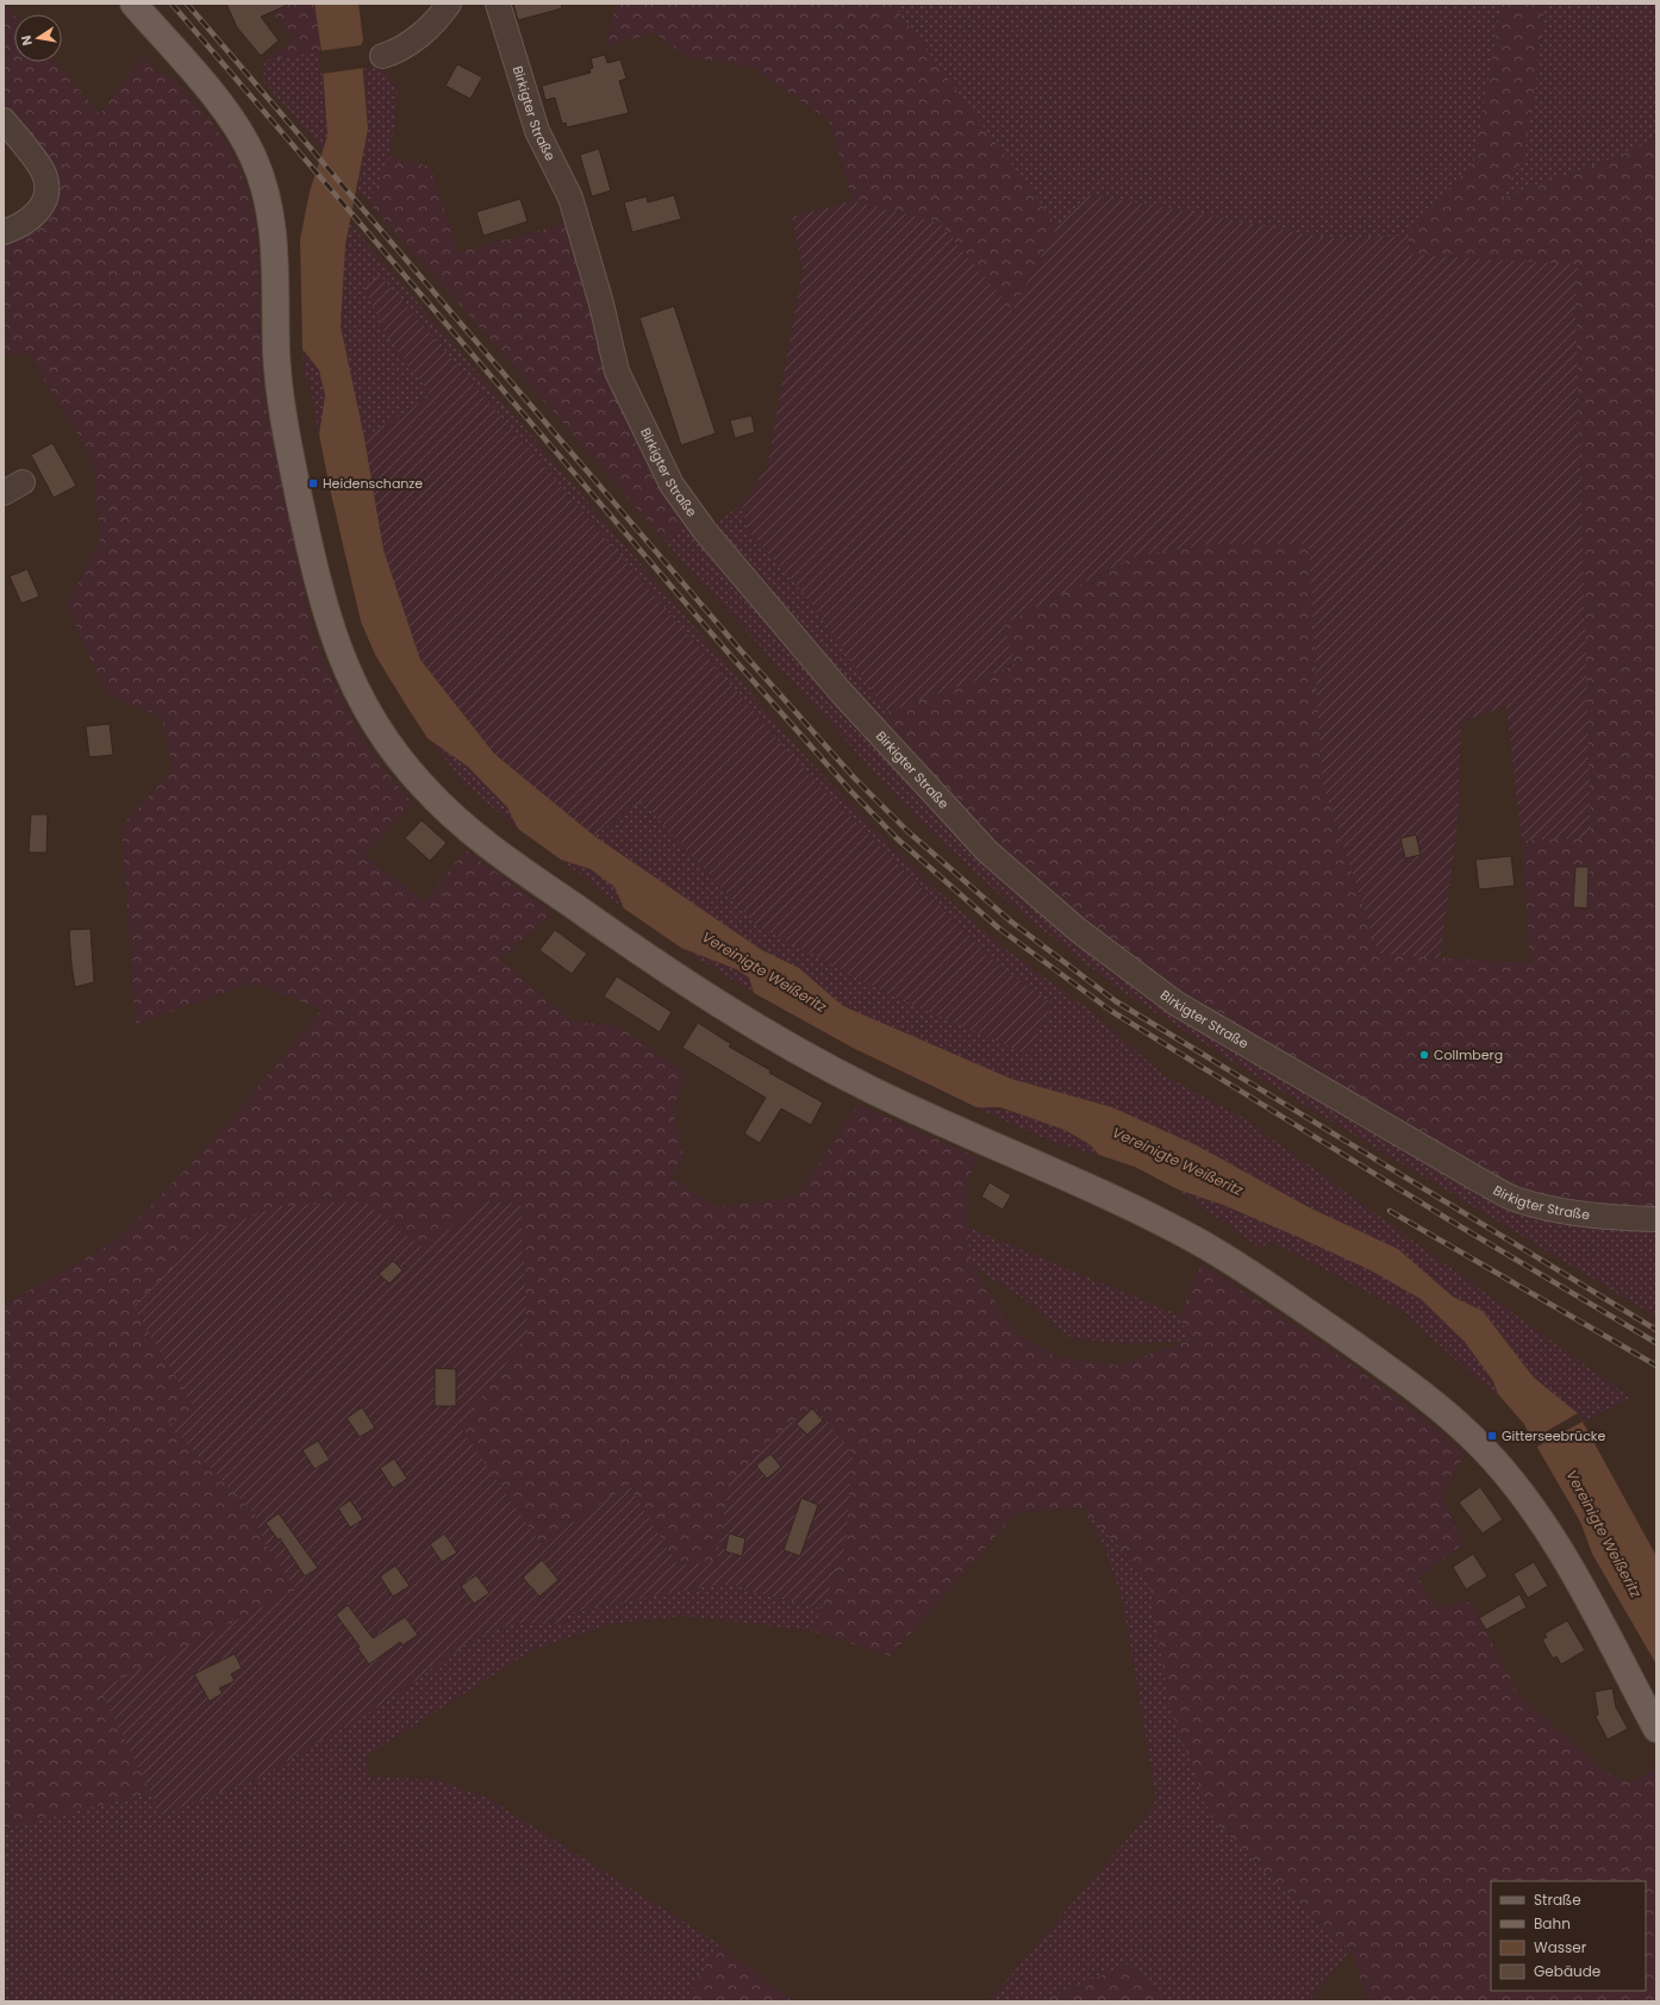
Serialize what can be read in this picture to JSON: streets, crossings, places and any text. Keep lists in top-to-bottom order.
{
  "streets": {
    "street": ["Birkigter Straße"]
  },
  "water": ["Vereinigte Weißeritz"],
  "places": {
    "transit": ["Heidenschanze", "Gitterseebrücke"],
    "other": ["Collmberg"]
  },
  "legend": [
    "Straße",
    "Bahn",
    "Wasser",
    "Gebäude"
  ],
  "north": "left"
}
